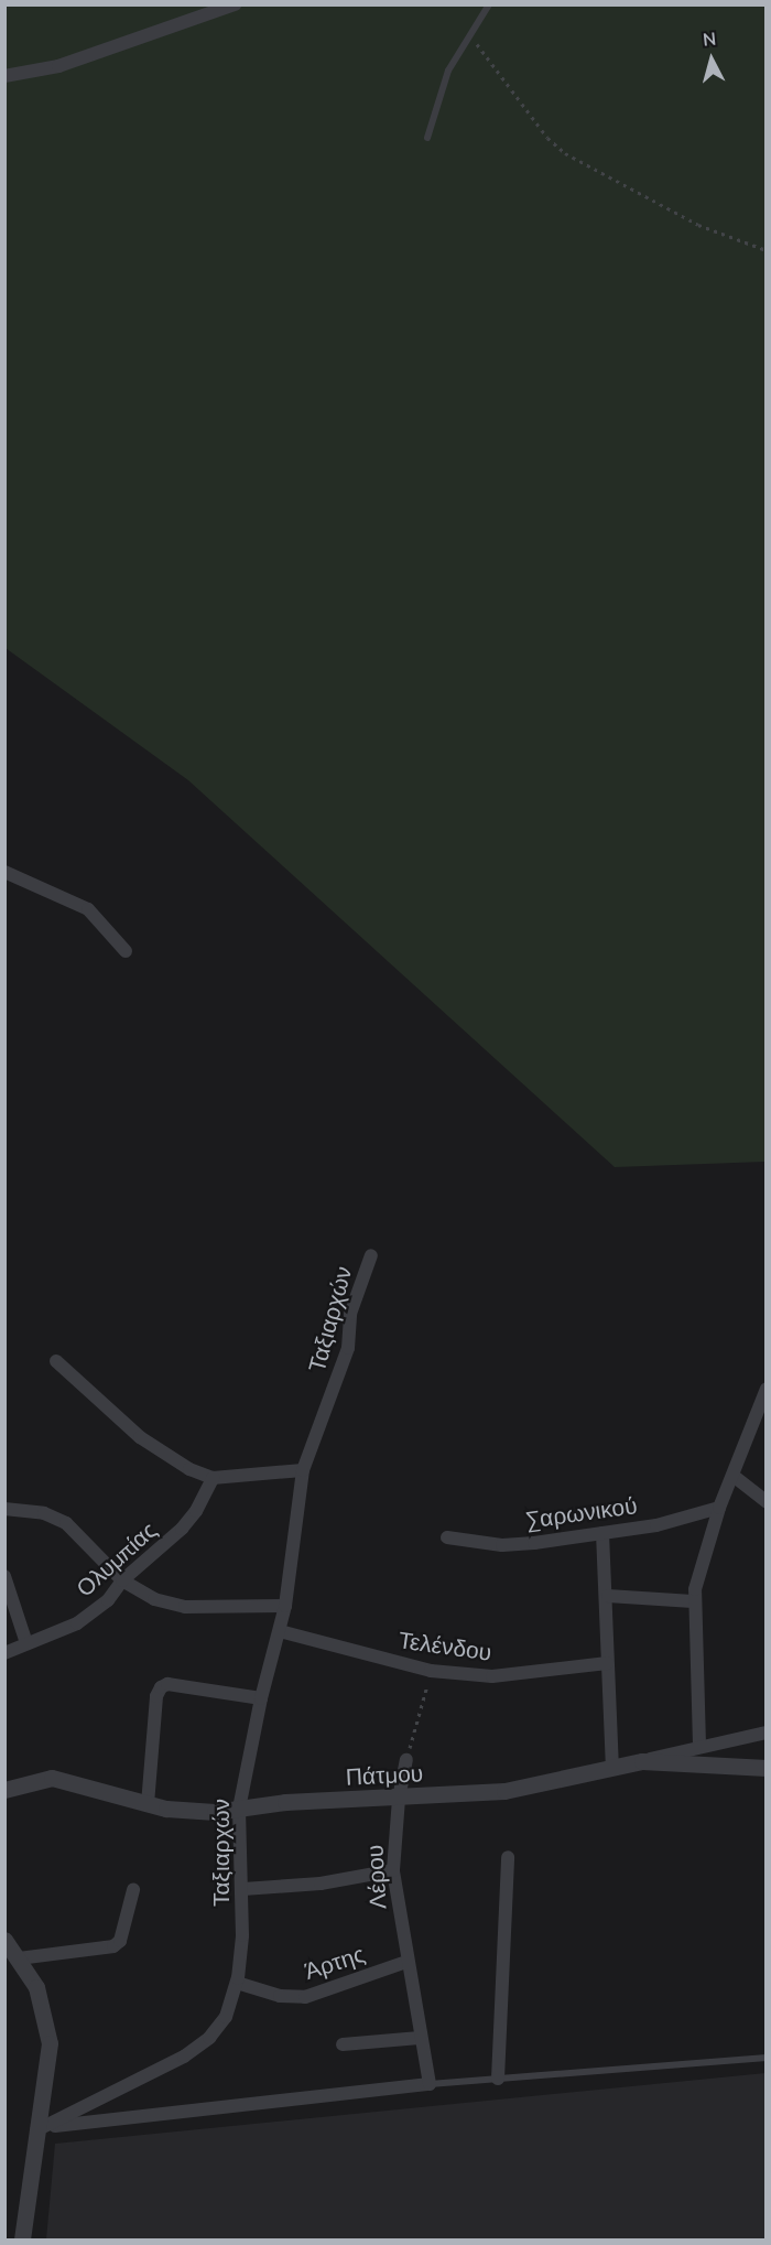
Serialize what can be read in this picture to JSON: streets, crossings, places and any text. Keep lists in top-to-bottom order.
{
  "streets": {
    "street": [
      "Ταξιαρχών",
      "Σαρωνικού",
      "Ολυμπίας",
      "Τελένδου",
      "Πάτμου",
      "Λέρου",
      "Άρτης"
    ]
  },
  "crossings": [
    ["Ταξιαρχών", "Τελένδου"],
    ["Ταξιαρχών", "Πάτμου"],
    ["Ταξιαρχών", "Άρτης"],
    ["Πάτμου", "Λέρου"],
    ["Λέρου", "Άρτης"]
  ],
  "north": "top"
}
